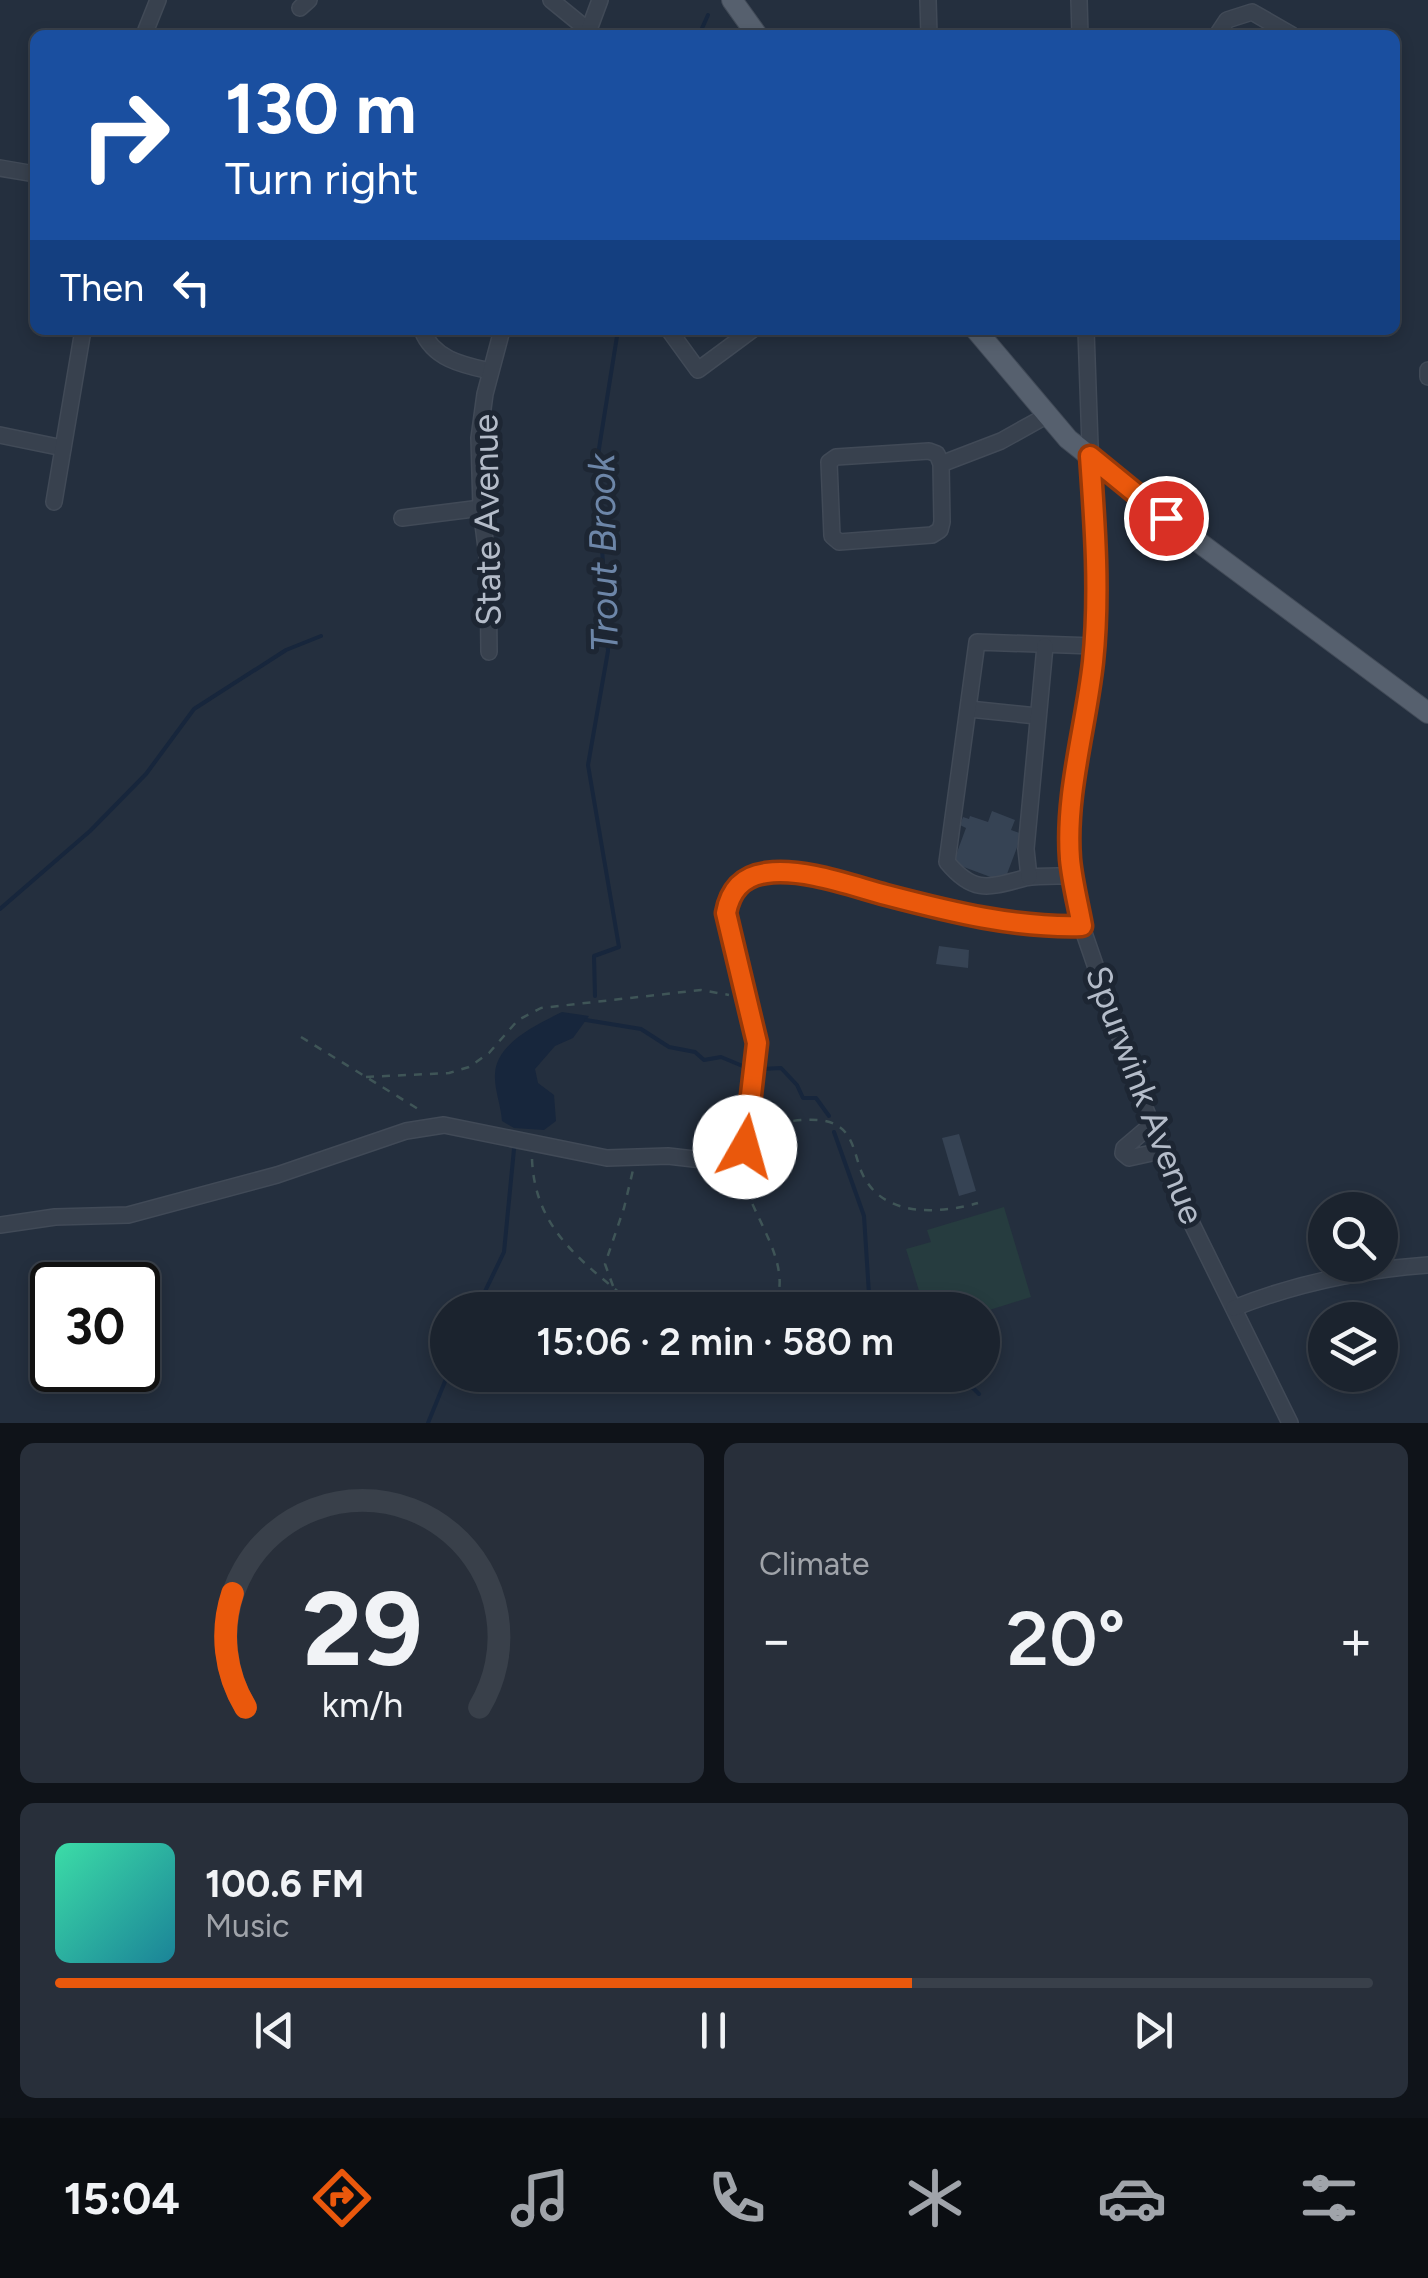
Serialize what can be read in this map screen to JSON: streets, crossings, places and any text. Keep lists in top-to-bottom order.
{
  "streets": {
    "street": ["State Avenue", "Spurwink Avenue"]
  },
  "water": ["Trout Brook"],
  "page": {
    "turn": ["130 m", "Turn right"],
    "then": "Then",
    "limit": "30",
    "trip": "15:06 · 2 min · 580 m",
    "tile": "Climate",
    "heat": ["−", "20°", "+"],
    "song": ["100.6 FM", "Music"],
    "tabs": "15:04",
    "gauge": ["29", "km/h"]
  }
}
